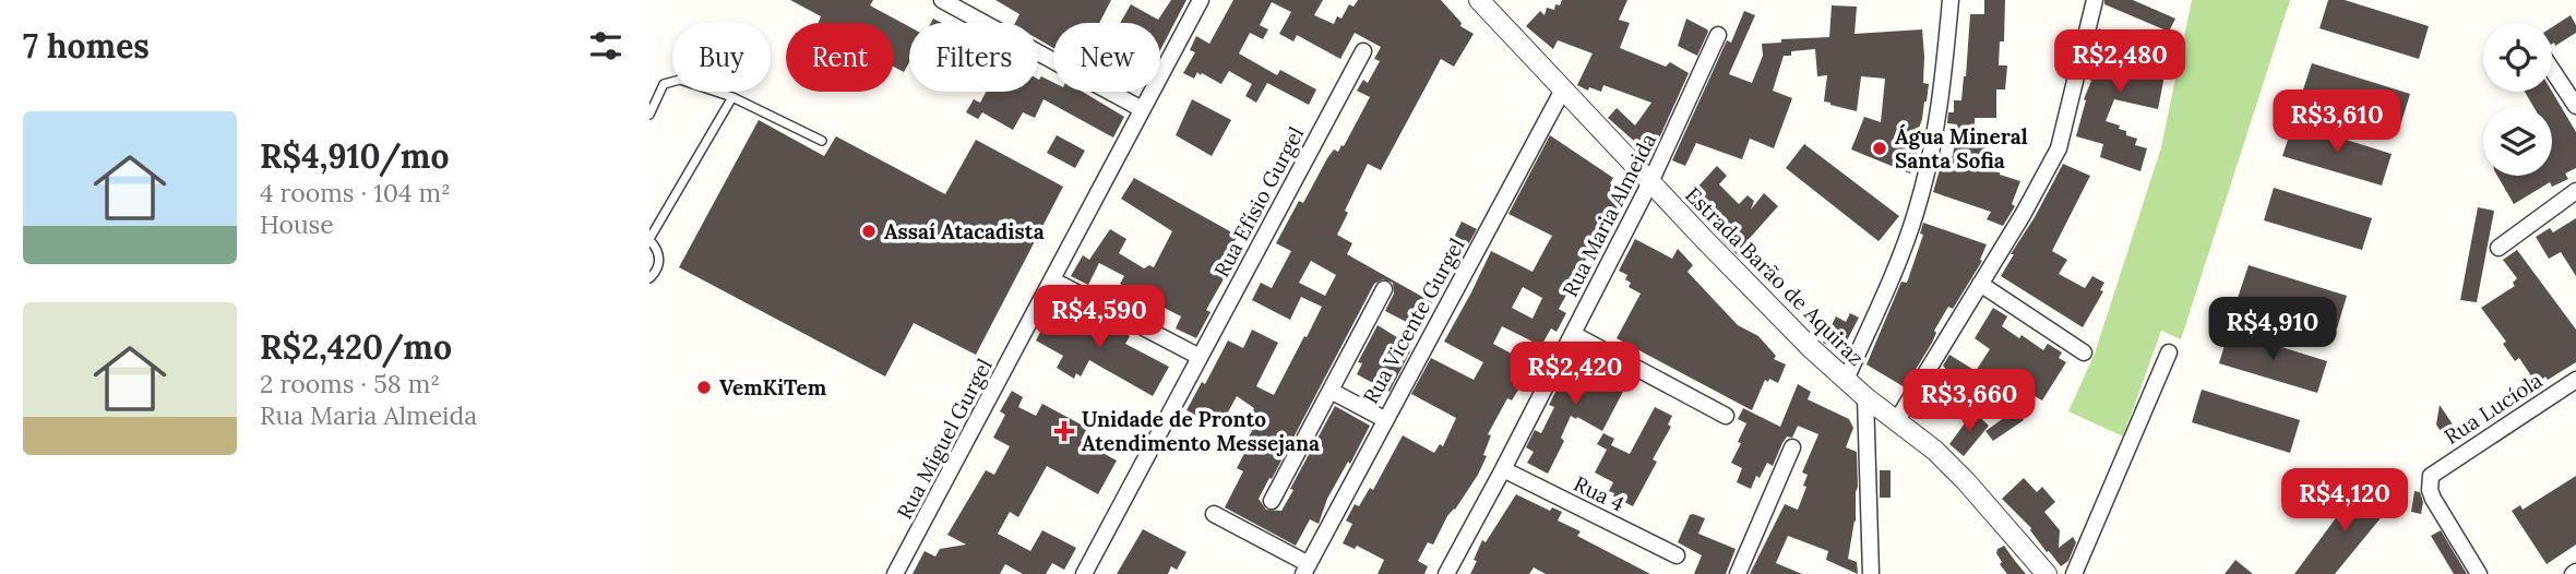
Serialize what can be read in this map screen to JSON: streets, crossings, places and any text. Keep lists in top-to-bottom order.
{
  "streets": {
    "street": [
      "Rua Efísio Gurgel",
      "Rua Maria Almeida",
      "Estrada Barão de Aquiraz",
      "Rua Vicente Gurgel",
      "Rua Lucíola",
      "Rua Miguel Gurgel",
      "Rua 4"
    ]
  },
  "crossings": [
    ["Rua Maria Almeida", "Estrada Barão de Aquiraz"],
    ["Rua Maria Almeida", "Rua 4"],
    ["Estrada Barão de Aquiraz", "Rua Vicente Gurgel"]
  ],
  "places": {
    "other": ["Água Mineral Santa Sofia", "Assaí Atacadista", "VemKiTem"],
    "health": ["Unidade de Pronto Atendimento Messejana"]
  },
  "page": {
    "heading": "7 homes",
    "chip": [
      "Buy",
      "Rent",
      "Filters",
      "New"
    ],
    "price": [
      "R$2,480",
      "R$3,610",
      "R$4,590",
      "R$4,910",
      "R$2,420",
      "R$3,660",
      "R$4,120"
    ],
    "list": [
      {
        "name": "R$4,910/mo",
        "note": "4 rooms · 104 m² · House"
      },
      {
        "name": "R$2,420/mo",
        "note": "2 rooms · 58 m² · Rua Maria Almeida"
      }
    ]
  }
}
